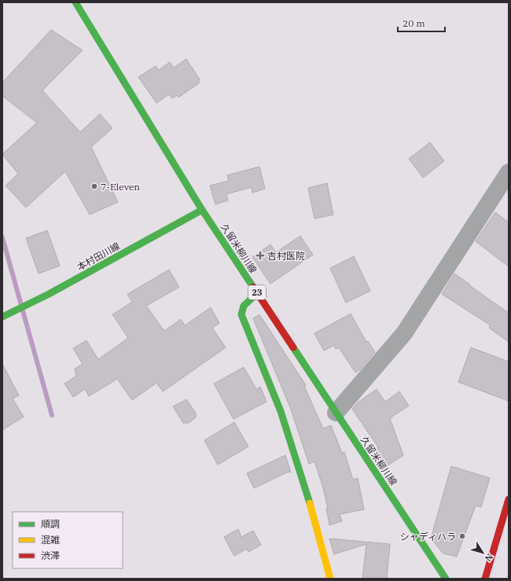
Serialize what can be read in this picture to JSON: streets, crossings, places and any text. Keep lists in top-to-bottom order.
{
  "streets": {
    "main road": ["久留米柳川線", "本村田川線", "23"]
  },
  "crossings": [
    ["久留米柳川線", "本村田川線"]
  ],
  "places": {
    "other": ["7-Eleven", "シャディハラ"],
    "health": ["吉村医院"]
  },
  "legend": ["順調", "混雑", "渋滞"],
  "scale_bar": "20 m",
  "north": "bottom right"
}
